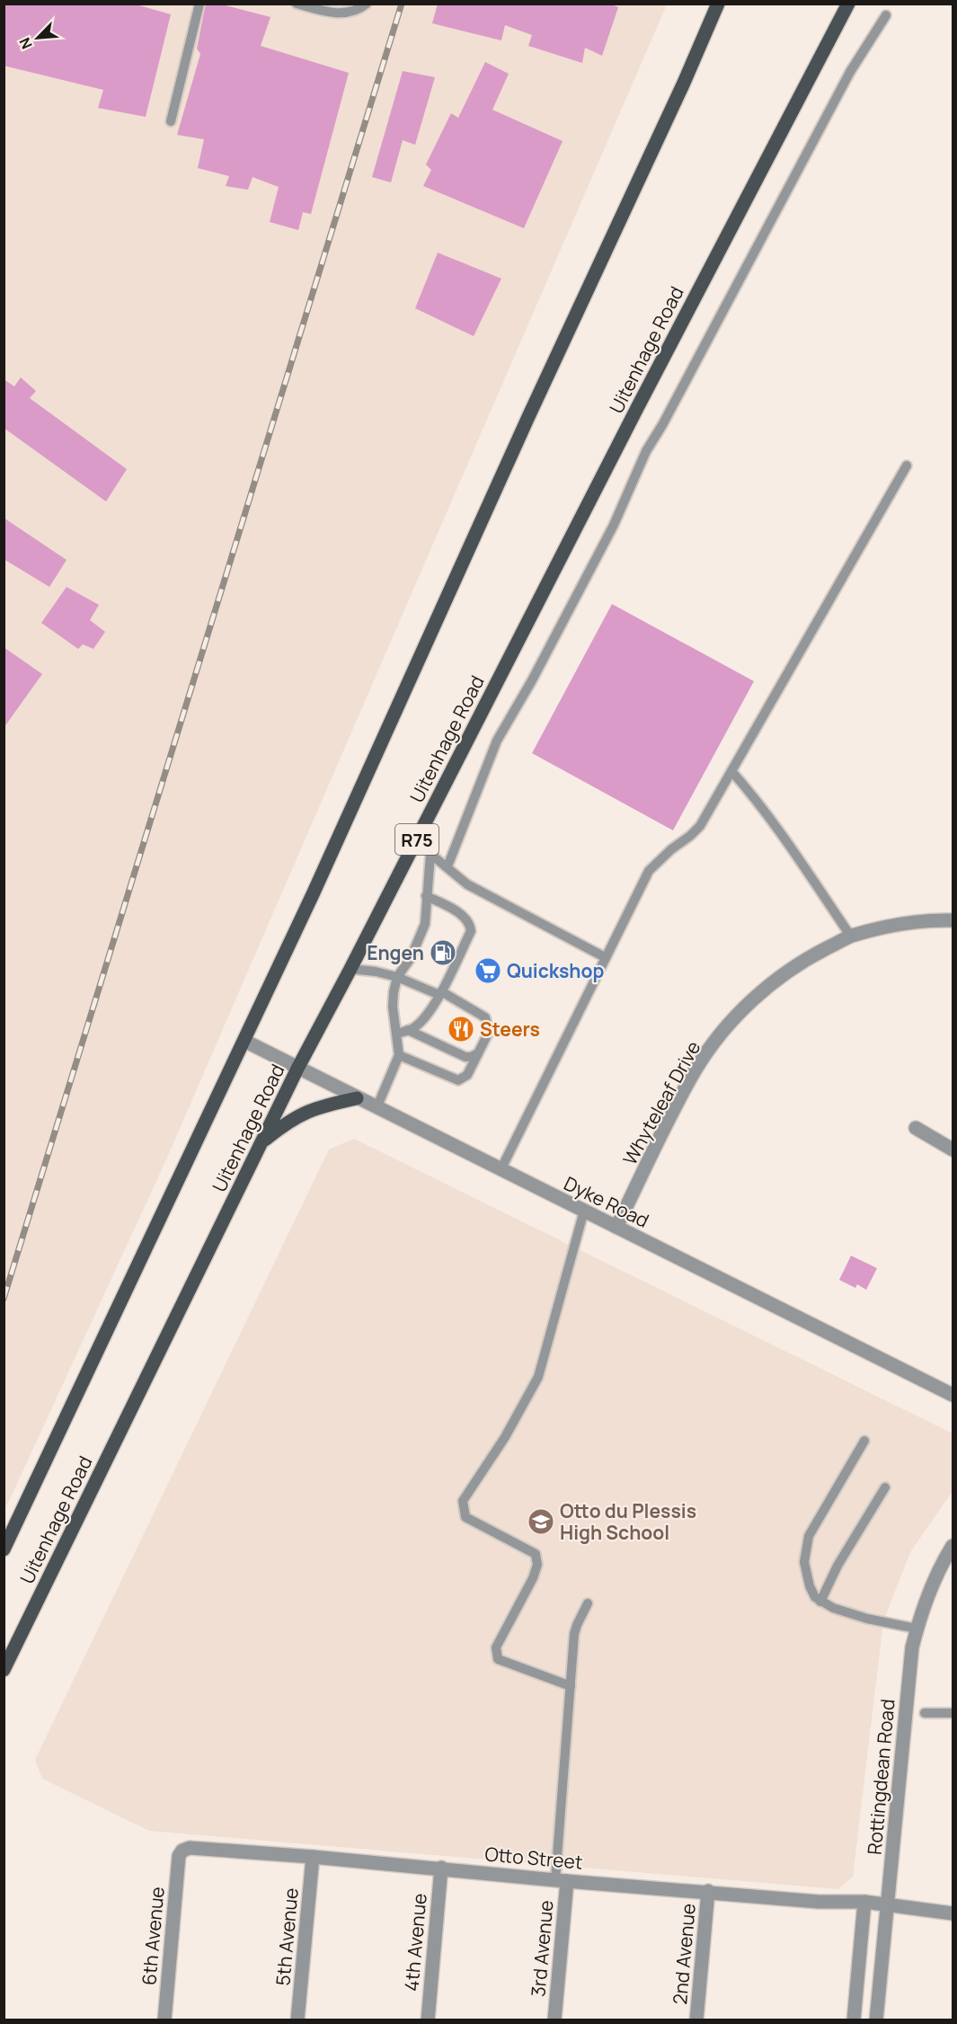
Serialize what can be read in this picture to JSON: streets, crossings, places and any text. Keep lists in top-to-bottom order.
{
  "streets": {
    "main road": ["Uitenhage Road", "R75"],
    "street": [
      "Whyteleaf Drive",
      "Dyke Road",
      "Rottingdean Road",
      "Otto Street",
      "6th Avenue",
      "5th Avenue",
      "4th Avenue",
      "3rd Avenue",
      "2nd Avenue"
    ]
  },
  "crossings": [
    ["Uitenhage Road", "Dyke Road"],
    ["Whyteleaf Drive", "Dyke Road"],
    ["Rottingdean Road", "Otto Street"],
    ["Otto Street", "6th Avenue"],
    ["Otto Street", "5th Avenue"],
    ["Otto Street", "4th Avenue"],
    ["Otto Street", "3rd Avenue"],
    ["Otto Street", "2nd Avenue"]
  ],
  "places": {
    "fuel station": ["Engen"],
    "supermarket": ["Quickshop"],
    "restaurant": ["Steers"],
    "school or university": ["Otto du Plessis High School"]
  },
  "north": "bottom left"
}
